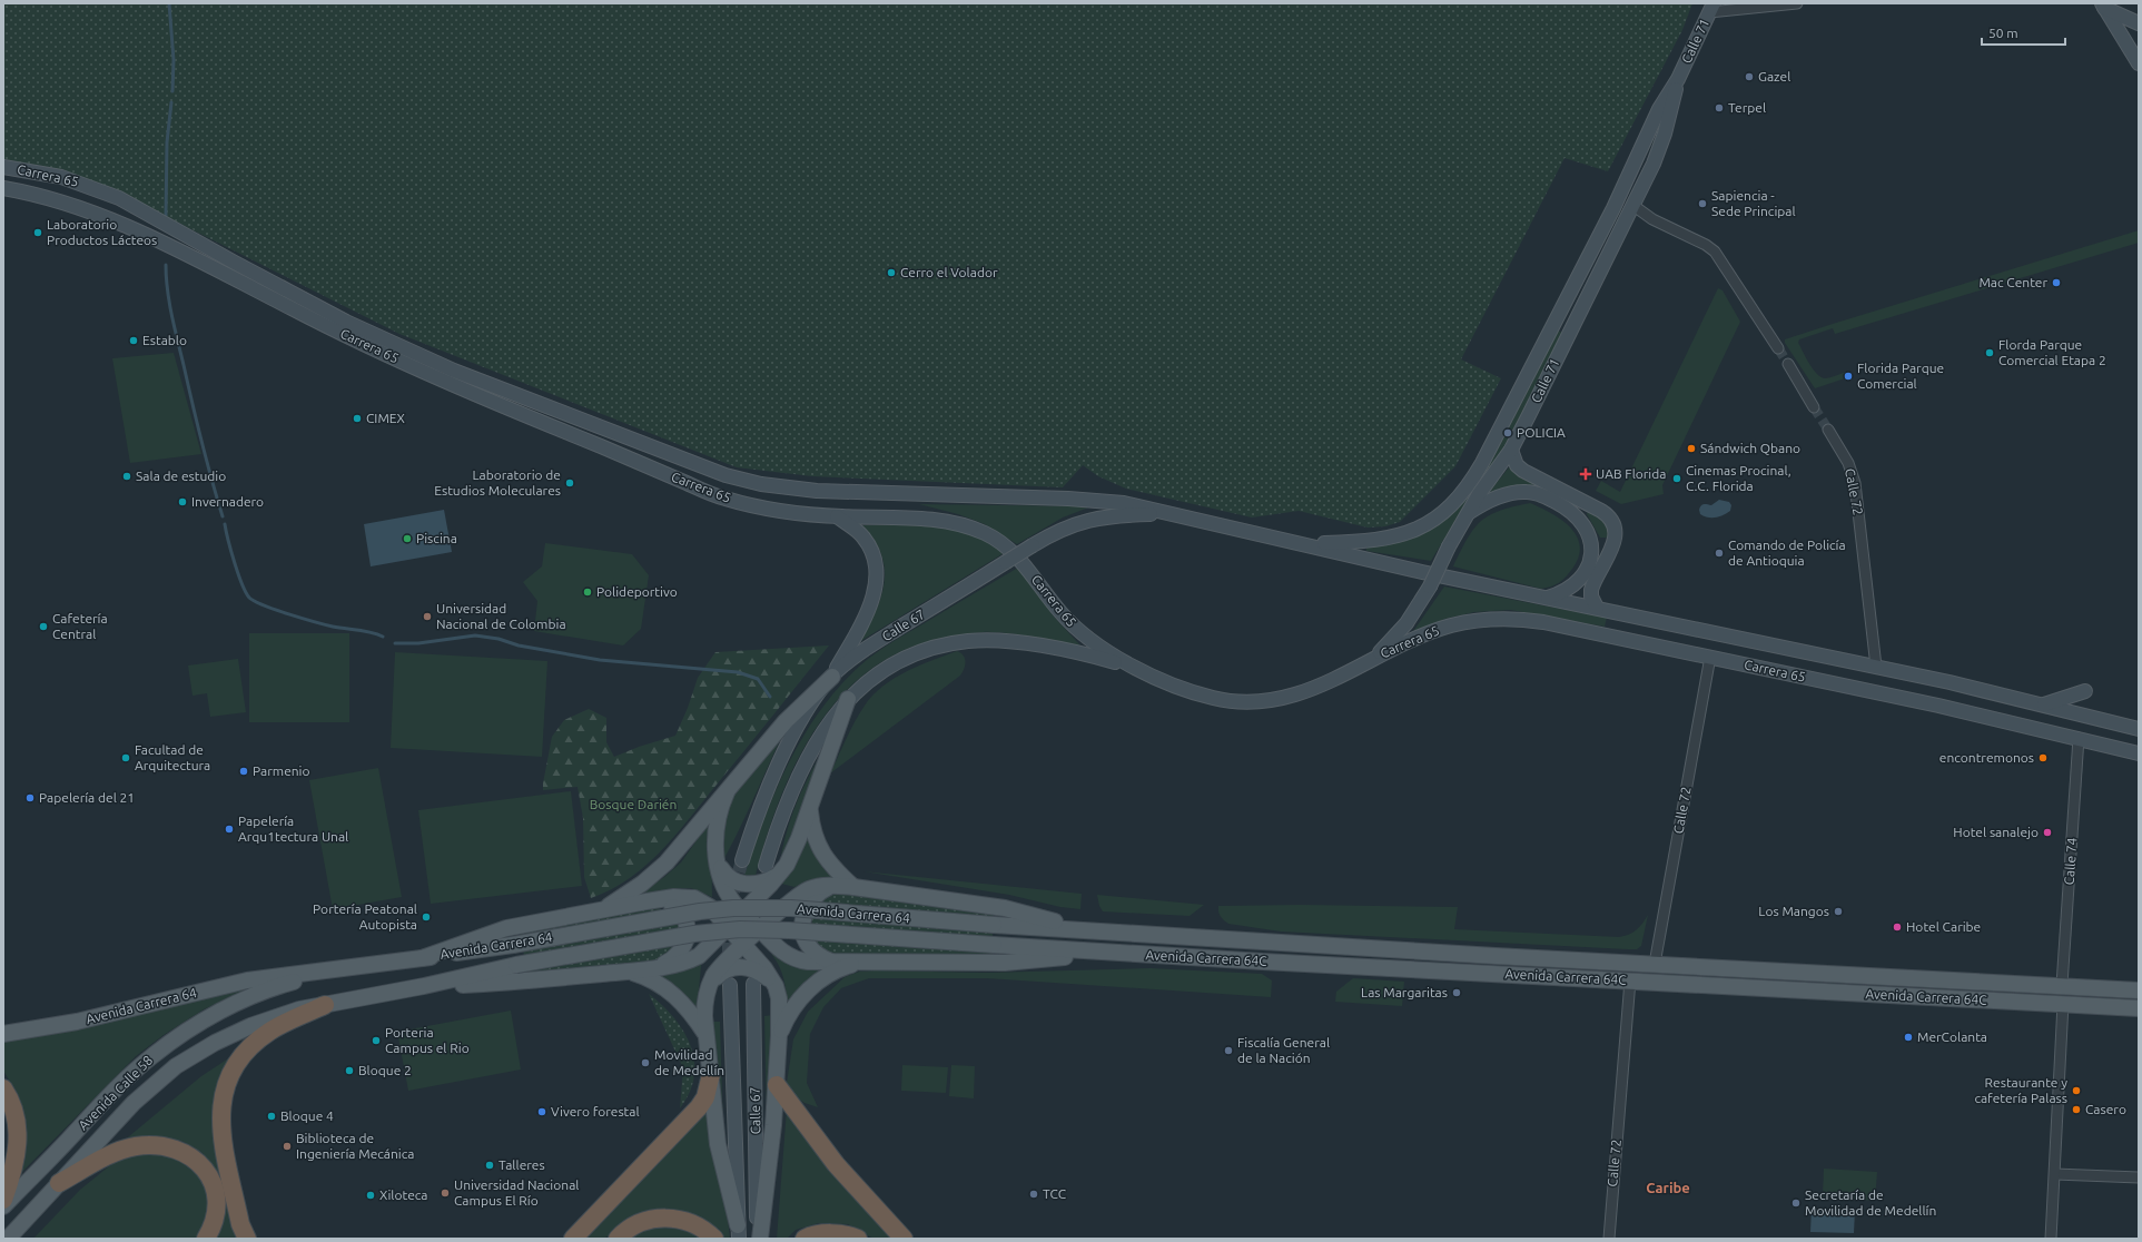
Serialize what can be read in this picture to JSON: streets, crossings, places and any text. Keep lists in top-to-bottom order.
{
  "streets": {
    "main road": [
      "Calle 71",
      "Carrera 65",
      "Calle 67",
      "Avenida Carrera 64",
      "Avenida Carrera 64C",
      "Avenida Calle 58"
    ],
    "street": ["Calle 72", "Calle 74"]
  },
  "crossings": [
    ["Calle 71", "Carrera 65"],
    ["Carrera 65", "Calle 72"],
    ["Carrera 65", "Calle 67"],
    ["Carrera 65", "Calle 74"],
    ["Calle 72", "Avenida Carrera 64C"],
    ["Calle 74", "Avenida Carrera 64C"],
    ["Avenida Carrera 64", "Avenida Carrera 64C"],
    ["Avenida Carrera 64", "Avenida Calle 58"]
  ],
  "districts": ["Caribe"],
  "parks": ["Bosque Darién"],
  "places": {
    "other": [
      "Gazel",
      "Terpel",
      "Sapiencia - Sede Principal",
      "Laboratorio Productos Lácteos",
      "Cerro el Volador",
      "Mac Center",
      "Establo",
      "Florda Parque Comercial Etapa 2",
      "Florida Parque Comercial",
      "CIMEX",
      "POLICIA",
      "Sándwich Qbano",
      "Sala de estudio",
      "Cinemas Procinal, C.C. Florida",
      "Laboratorio de Estudios Moleculares",
      "Invernadero",
      "Piscina",
      "Comando de Policía de Antioquia",
      "Polideportivo",
      "Universidad Nacional de Colombia",
      "Cafetería Central",
      "Facultad de Arquitectura",
      "encontremonos",
      "Parmenio",
      "Papelería del 21",
      "Papelería Arqu1tectura Unal",
      "Hotel sanalejo",
      "Los Mangos",
      "Portería Peatonal Autopista",
      "Hotel Caribe",
      "Las Margaritas",
      "MerColanta",
      "Porteria Campus el Rio",
      "Fiscalía General de la Nación",
      "Movilidad de Medellín",
      "Bloque 2",
      "Restaurante y cafetería Palass",
      "Casero",
      "Vivero forestal",
      "Bloque 4",
      "Biblioteca de Ingeniería Mecánica",
      "Talleres",
      "Universidad Nacional Campus El Río",
      "TCC",
      "Xiloteca",
      "Secretaría de Movilidad de Medellín"
    ],
    "health": ["UAB Florida"]
  },
  "scale_bar": "50 m"
}
